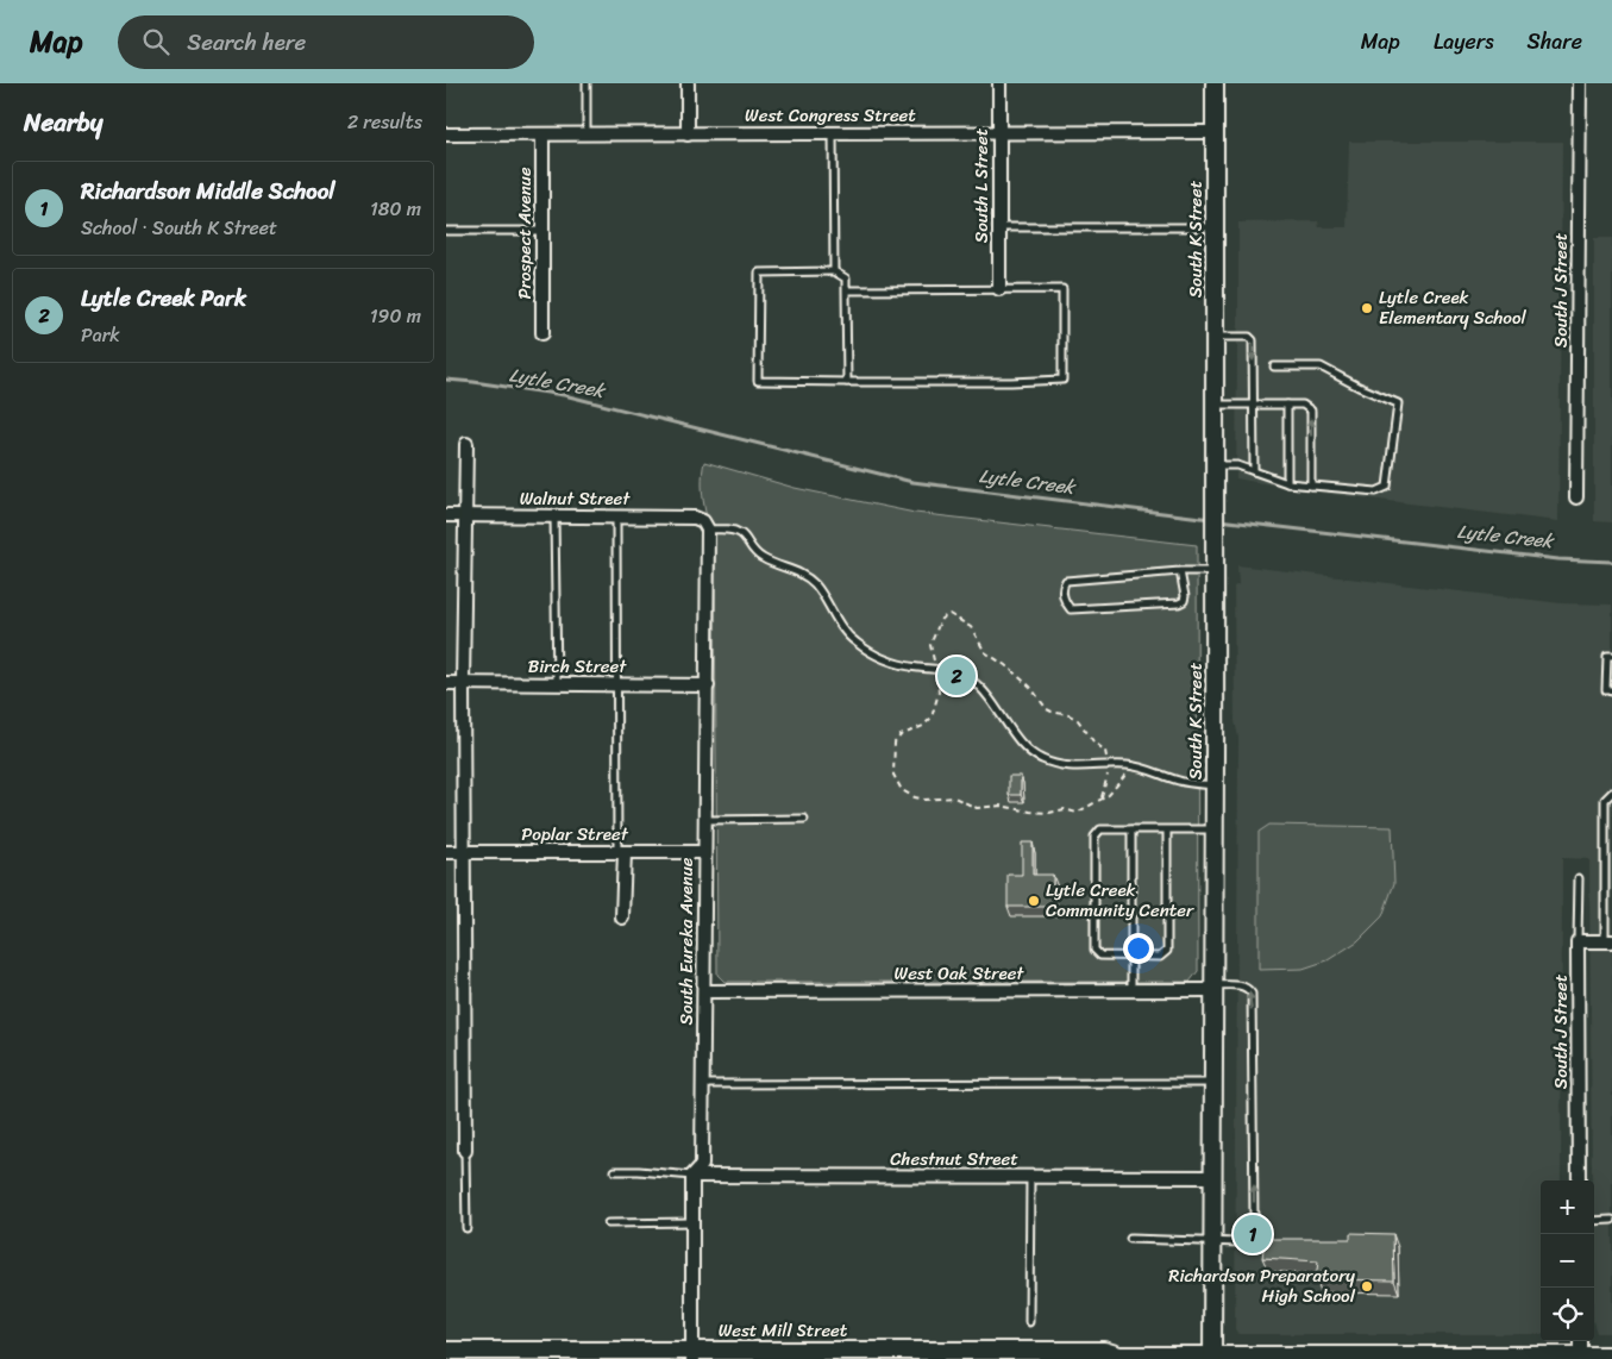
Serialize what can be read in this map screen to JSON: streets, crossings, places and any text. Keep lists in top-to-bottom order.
{
  "streets": {
    "street": [
      "West Congress Street",
      "South L Street",
      "Prospect Avenue",
      "South K Street",
      "South J Street",
      "Walnut Street",
      "Birch Street",
      "Poplar Street",
      "South Eureka Avenue",
      "West Oak Street",
      "Chestnut Street",
      "West Mill Street"
    ]
  },
  "crossings": [
    ["West Congress Street", "South L Street"],
    ["West Congress Street", "Prospect Avenue"],
    ["West Congress Street", "South K Street"],
    ["South K Street", "West Oak Street"],
    ["South K Street", "Chestnut Street"],
    ["South K Street", "West Mill Street"],
    ["Walnut Street", "South Eureka Avenue"],
    ["Birch Street", "South Eureka Avenue"],
    ["Poplar Street", "South Eureka Avenue"],
    ["South Eureka Avenue", "West Oak Street"],
    ["South Eureka Avenue", "Chestnut Street"],
    ["South Eureka Avenue", "West Mill Street"]
  ],
  "water": ["Lytle Creek"],
  "places": ["Lytle Creek Elementary School", "Lytle Creek Community Center", "Richardson Preparatory High School"],
  "page": {
    "header": "Map",
    "search": "Search here",
    "nav": ["Map", "Layers", "Share"],
    "heading": ["Nearby", "2 results"],
    "list": [
      {
        "mark": "1",
        "name": "Richardson Middle School",
        "note": "School · South K Street",
        "value": "180 m"
      },
      {
        "mark": "2",
        "name": "Lytle Creek Park",
        "note": "Park",
        "value": "190 m"
      }
    ],
    "pins": ["2", "1"],
    "map_buttons": ["+", "−"]
  }
}
